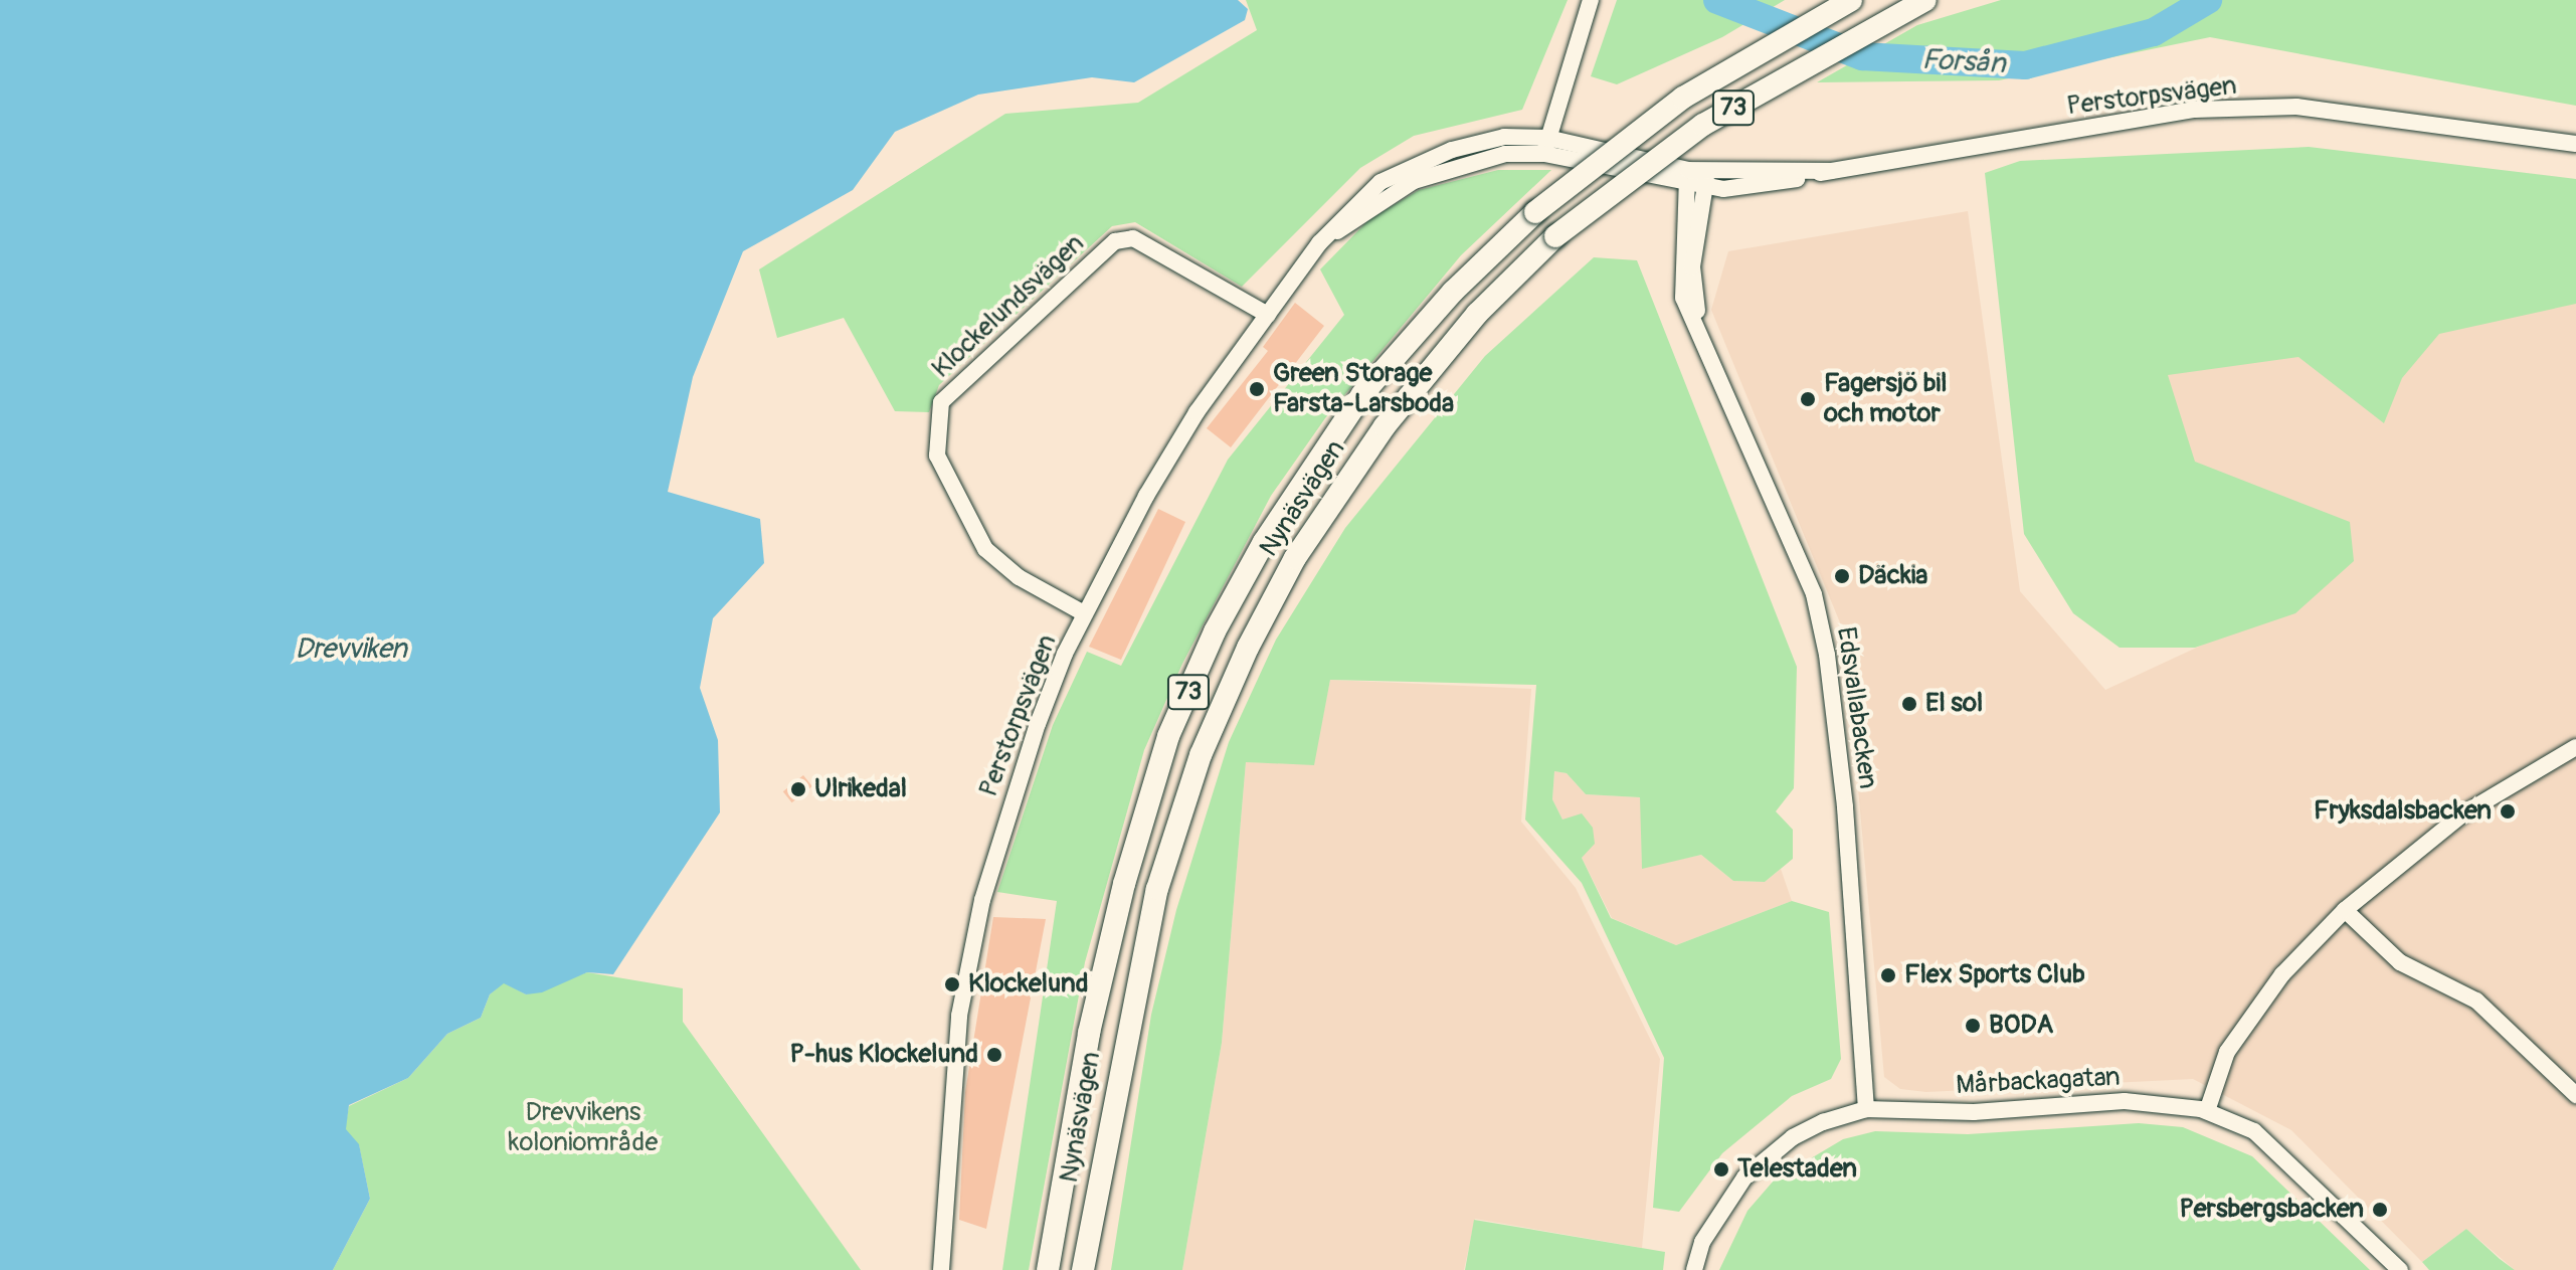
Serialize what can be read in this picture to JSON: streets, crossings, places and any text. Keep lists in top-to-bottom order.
{
  "streets": {
    "highway": ["73", "Nynäsvägen"],
    "street": [
      "Perstorpsvägen",
      "Klockelundsvägen",
      "Edsvallabacken",
      "Mårbackagatan"
    ]
  },
  "crossings": [
    ["Perstorpsvägen", "Klockelundsvägen"],
    ["Perstorpsvägen", "Edsvallabacken"],
    ["Edsvallabacken", "Mårbackagatan"]
  ],
  "water": ["Forsån", "Drevviken"],
  "parks": ["Drevvikens koloniområde"],
  "places": [
    "Green Storage Farsta-Larsboda",
    "Fagersjö bil och motor",
    "Däckia",
    "El sol",
    "Ulrikedal",
    "Fryksdalsbacken",
    "Flex Sports Club",
    "Klockelund",
    "BODA",
    "P-hus Klockelund",
    "Telestaden",
    "Persbergsbacken"
  ]
}
